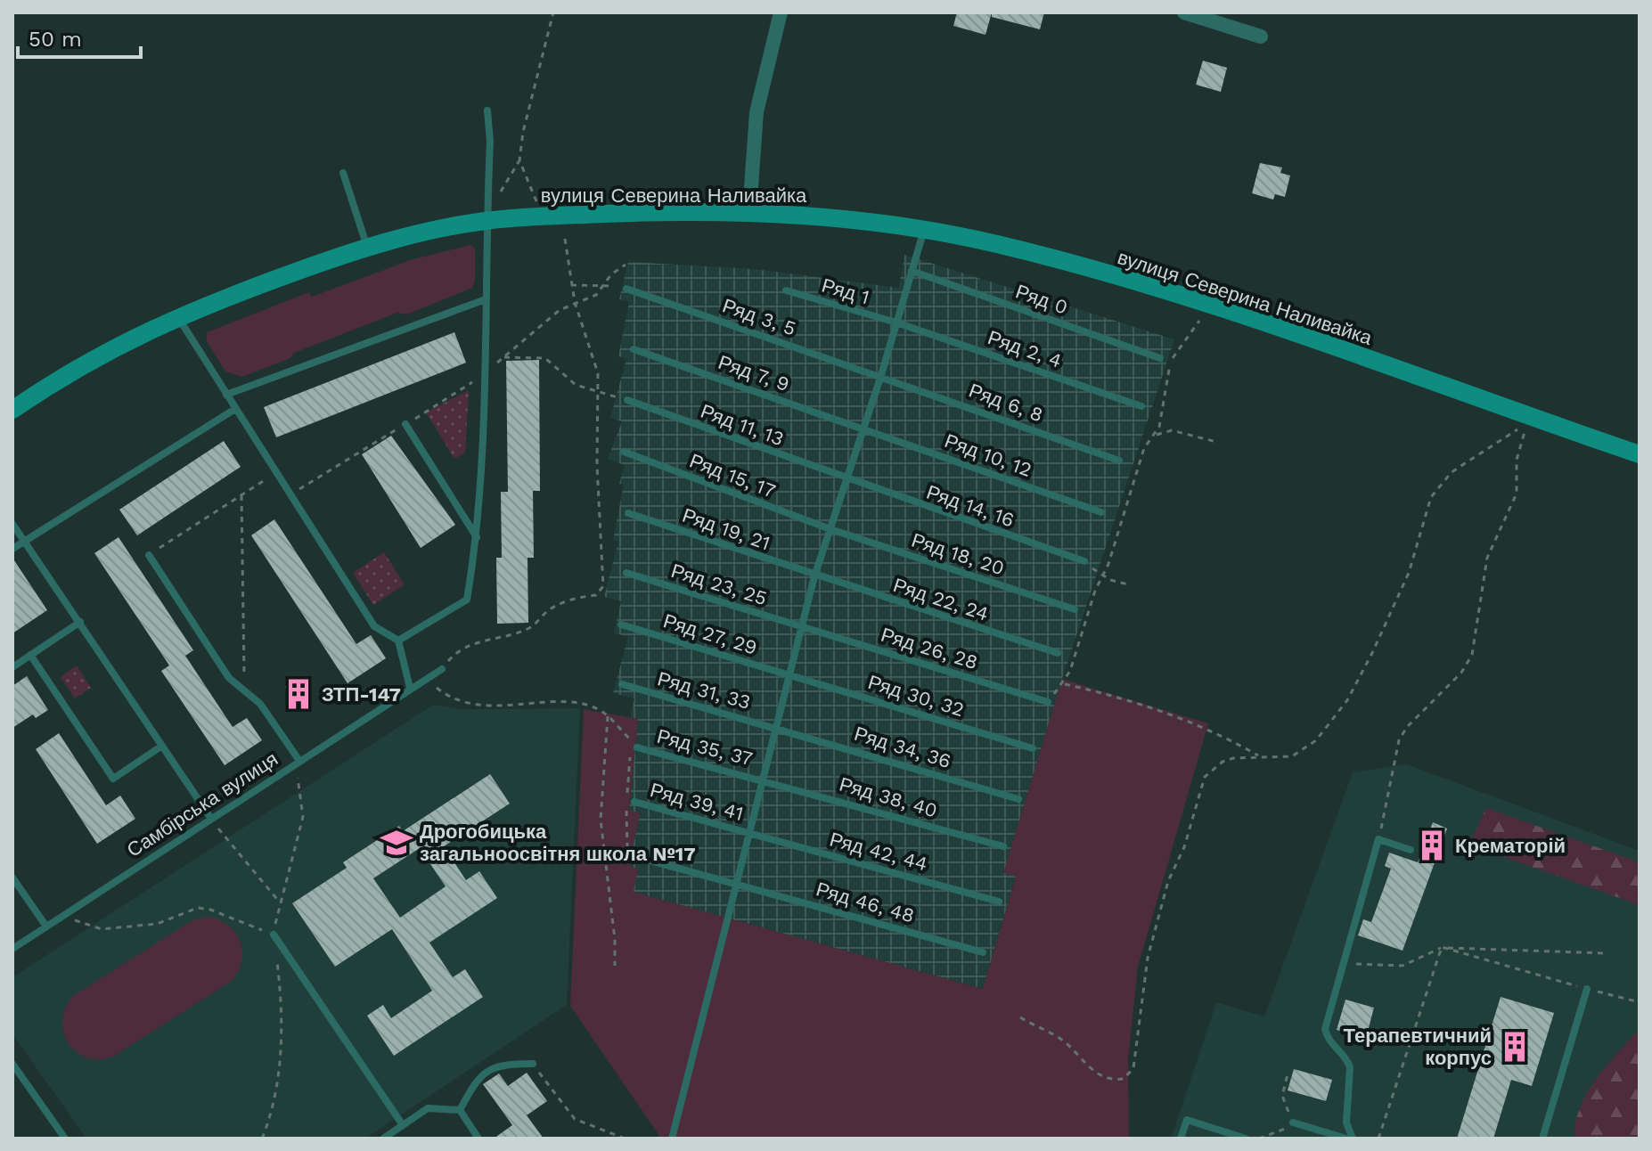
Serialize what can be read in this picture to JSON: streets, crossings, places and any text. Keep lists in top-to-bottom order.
{
  "streets": {
    "street": ["вулиця Северина Наливайка"],
    "lane": [
      "Ряд 1",
      "Ряд 0",
      "Ряд 3, 5",
      "Ряд 2, 4",
      "Ряд 7, 9",
      "Ряд 6, 8",
      "Ряд 11, 13",
      "Ряд 10, 12",
      "Ряд 15, 17",
      "Ряд 14, 16",
      "Ряд 19, 21",
      "Ряд 18, 20",
      "Ряд 23, 25",
      "Ряд 22, 24",
      "Ряд 27, 29",
      "Ряд 26, 28",
      "Ряд 31, 33",
      "Ряд 30, 32",
      "Ряд 35, 37",
      "Ряд 34, 36",
      "Ряд 38, 40",
      "Ряд 39, 41",
      "Самбірська вулиця",
      "Ряд 42, 44",
      "Ряд 46, 48"
    ]
  },
  "crossings": [
    ["Ряд 1", "Ряд 2, 4"],
    ["Ряд 3, 5", "Ряд 6, 8"],
    ["Ряд 7, 9", "Ряд 10, 12"],
    ["Ряд 11, 13", "Ряд 14, 16"],
    ["Ряд 15, 17", "Ряд 18, 20"],
    ["Ряд 19, 21", "Ряд 22, 24"],
    ["Ряд 23, 25", "Ряд 26, 28"],
    ["Ряд 27, 29", "Ряд 30, 32"],
    ["Ряд 31, 33", "Ряд 34, 36"],
    ["Ряд 35, 37", "Ряд 38, 40"],
    ["Ряд 39, 41", "Ряд 42, 44"]
  ],
  "places": {
    "building": ["ЗТП-147", "Крематорій", "Терапевтичний корпус"],
    "school or university": ["Дрогобицька загальноосвітня школа №17"]
  },
  "scale_bar": "50 m"
}
